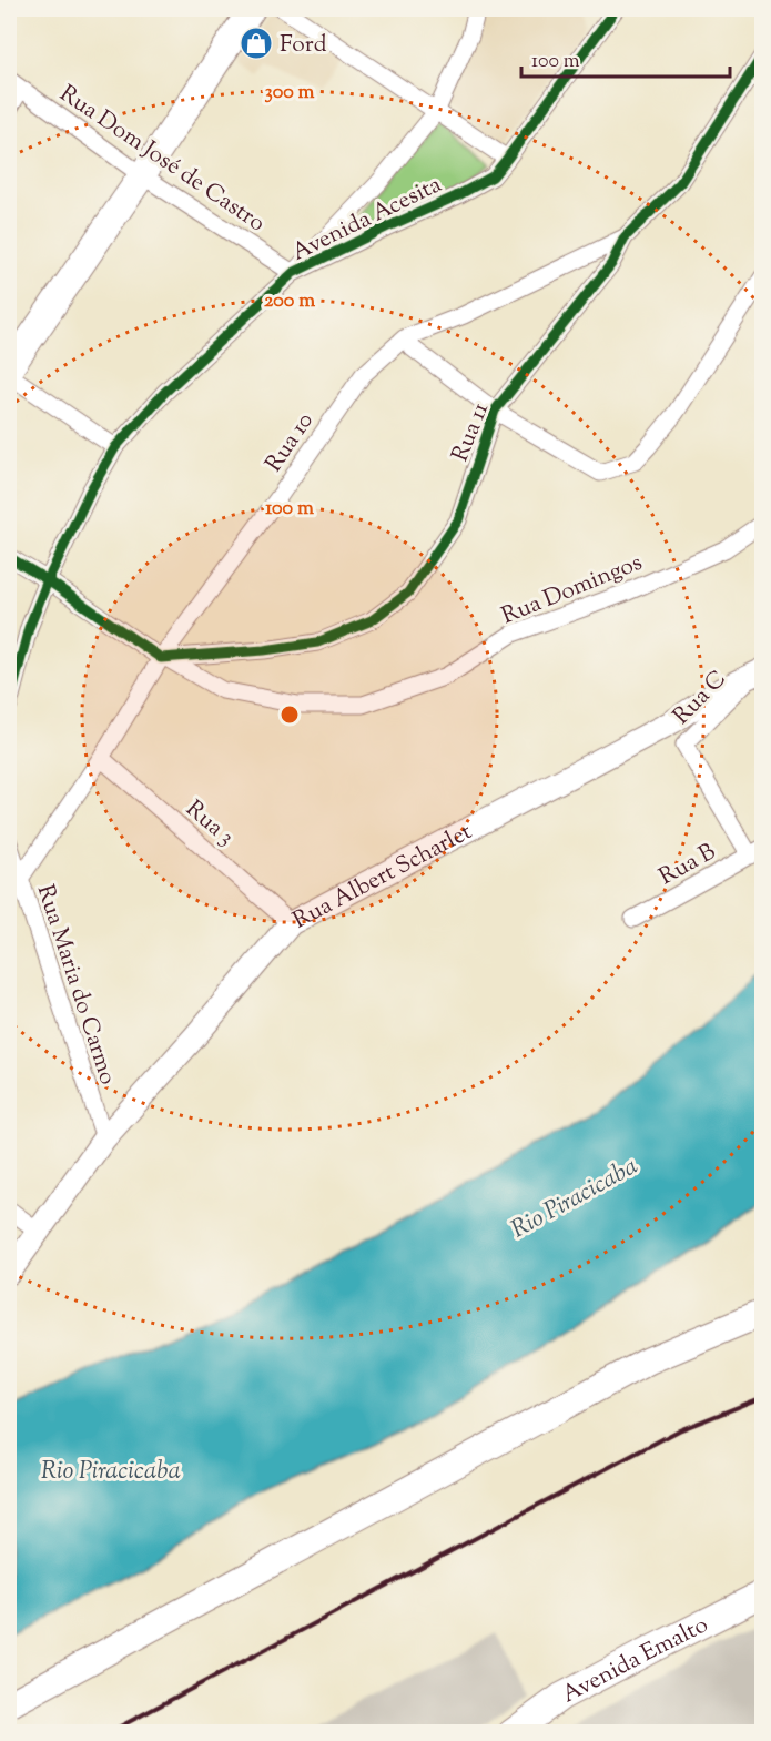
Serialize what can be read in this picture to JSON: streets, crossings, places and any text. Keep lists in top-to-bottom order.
{
  "streets": {
    "main road": ["Rua Albert Scharlet", "Avenida Emalto"],
    "street": [
      "Rua Dom José de Castro",
      "Avenida Acesita",
      "Rua 11",
      "Rua 10",
      "Rua Domingos",
      "Rua C",
      "Rua 3",
      "Rua B",
      "Rua Maria do Carmo"
    ]
  },
  "crossings": [
    ["Rua Dom José de Castro", "Avenida Acesita"],
    ["Avenida Acesita", "Rua Domingos"],
    ["Rua 11", "Rua 10"],
    ["Rua 11", "Rua Domingos"],
    ["Rua 10", "Rua Domingos"],
    ["Rua 10", "Rua 3"],
    ["Rua 10", "Rua Maria do Carmo"],
    ["Rua C", "Rua B"],
    ["Rua C", "Rua Albert Scharlet"],
    ["Rua 3", "Rua Albert Scharlet"],
    ["Rua Albert Scharlet", "Rua Maria do Carmo"]
  ],
  "water": ["Rio Piracicaba"],
  "places": {
    "shop": ["Ford"]
  },
  "scale_bar": "100 m",
  "rings": ["300 m", "200 m", "100 m"]
}
